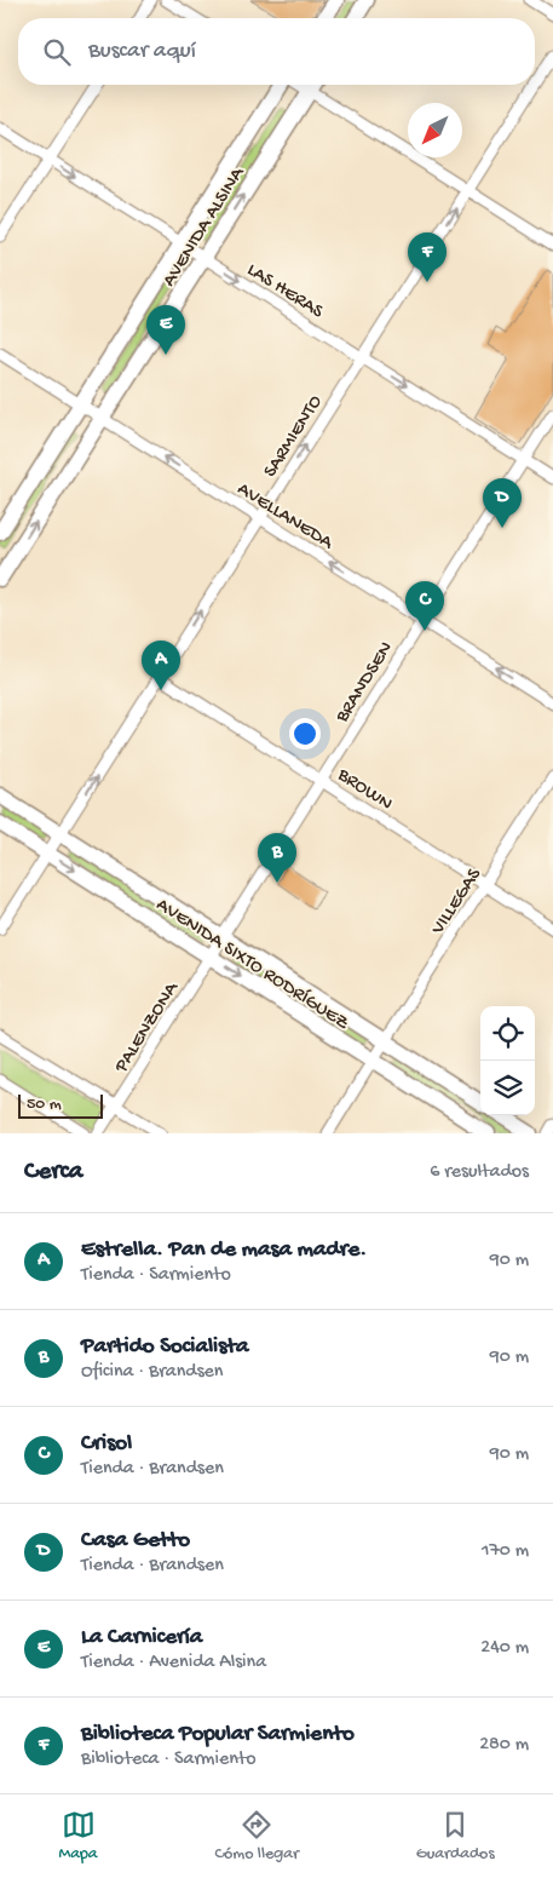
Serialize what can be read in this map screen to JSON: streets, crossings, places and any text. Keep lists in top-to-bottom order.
{
  "streets": {
    "main road": ["AVENIDA ALSINA", "AVENIDA SIXTO RODRÍGUEZ"],
    "street": [
      "LAS HERAS",
      "SARMIENTO",
      "AVELLANEDA",
      "BRANDSEN",
      "BROWN",
      "VILLEGAS",
      "PALENZONA"
    ]
  },
  "crossings": [
    ["AVENIDA ALSINA", "LAS HERAS"],
    ["AVENIDA ALSINA", "AVELLANEDA"],
    ["LAS HERAS", "SARMIENTO"],
    ["LAS HERAS", "BRANDSEN"],
    ["SARMIENTO", "AVELLANEDA"],
    ["SARMIENTO", "BROWN"],
    ["SARMIENTO", "AVENIDA SIXTO RODRÍGUEZ"],
    ["AVELLANEDA", "BRANDSEN"],
    ["BRANDSEN", "BROWN"],
    ["BRANDSEN", "AVENIDA SIXTO RODRÍGUEZ"],
    ["BRANDSEN", "PALENZONA"],
    ["BROWN", "VILLEGAS"],
    ["VILLEGAS", "AVENIDA SIXTO RODRÍGUEZ"],
    ["AVENIDA SIXTO RODRÍGUEZ", "PALENZONA"]
  ],
  "one_way": ["LAS HERAS", "SARMIENTO", "AVELLANEDA"],
  "scale_bar": "50 m",
  "north": "bottom left",
  "page": {
    "search": "Buscar aquí",
    "pins": [
      "F",
      "E",
      "D",
      "C",
      "A",
      "B"
    ],
    "scale": "50 m",
    "heading": ["Cerca", "6 resultados"],
    "list": [
      {
        "mark": "A",
        "name": "Estrella. Pan de masa madre.",
        "note": "Tienda · Sarmiento",
        "value": "90 m"
      },
      {
        "mark": "B",
        "name": "Partido Socialista",
        "note": "Oficina · Brandsen",
        "value": "90 m"
      },
      {
        "mark": "C",
        "name": "Crisol",
        "note": "Tienda · Brandsen",
        "value": "90 m"
      },
      {
        "mark": "D",
        "name": "Casa Getto",
        "note": "Tienda · Brandsen",
        "value": "170 m"
      },
      {
        "mark": "E",
        "name": "La Carnicería",
        "note": "Tienda · Avenida Alsina",
        "value": "240 m"
      },
      {
        "mark": "F",
        "name": "Biblioteca Popular Sarmiento",
        "note": "Biblioteca · Sarmiento",
        "value": "280 m"
      }
    ],
    "nav": ["Mapa", "Cómo llegar", "Guardados"]
  }
}
